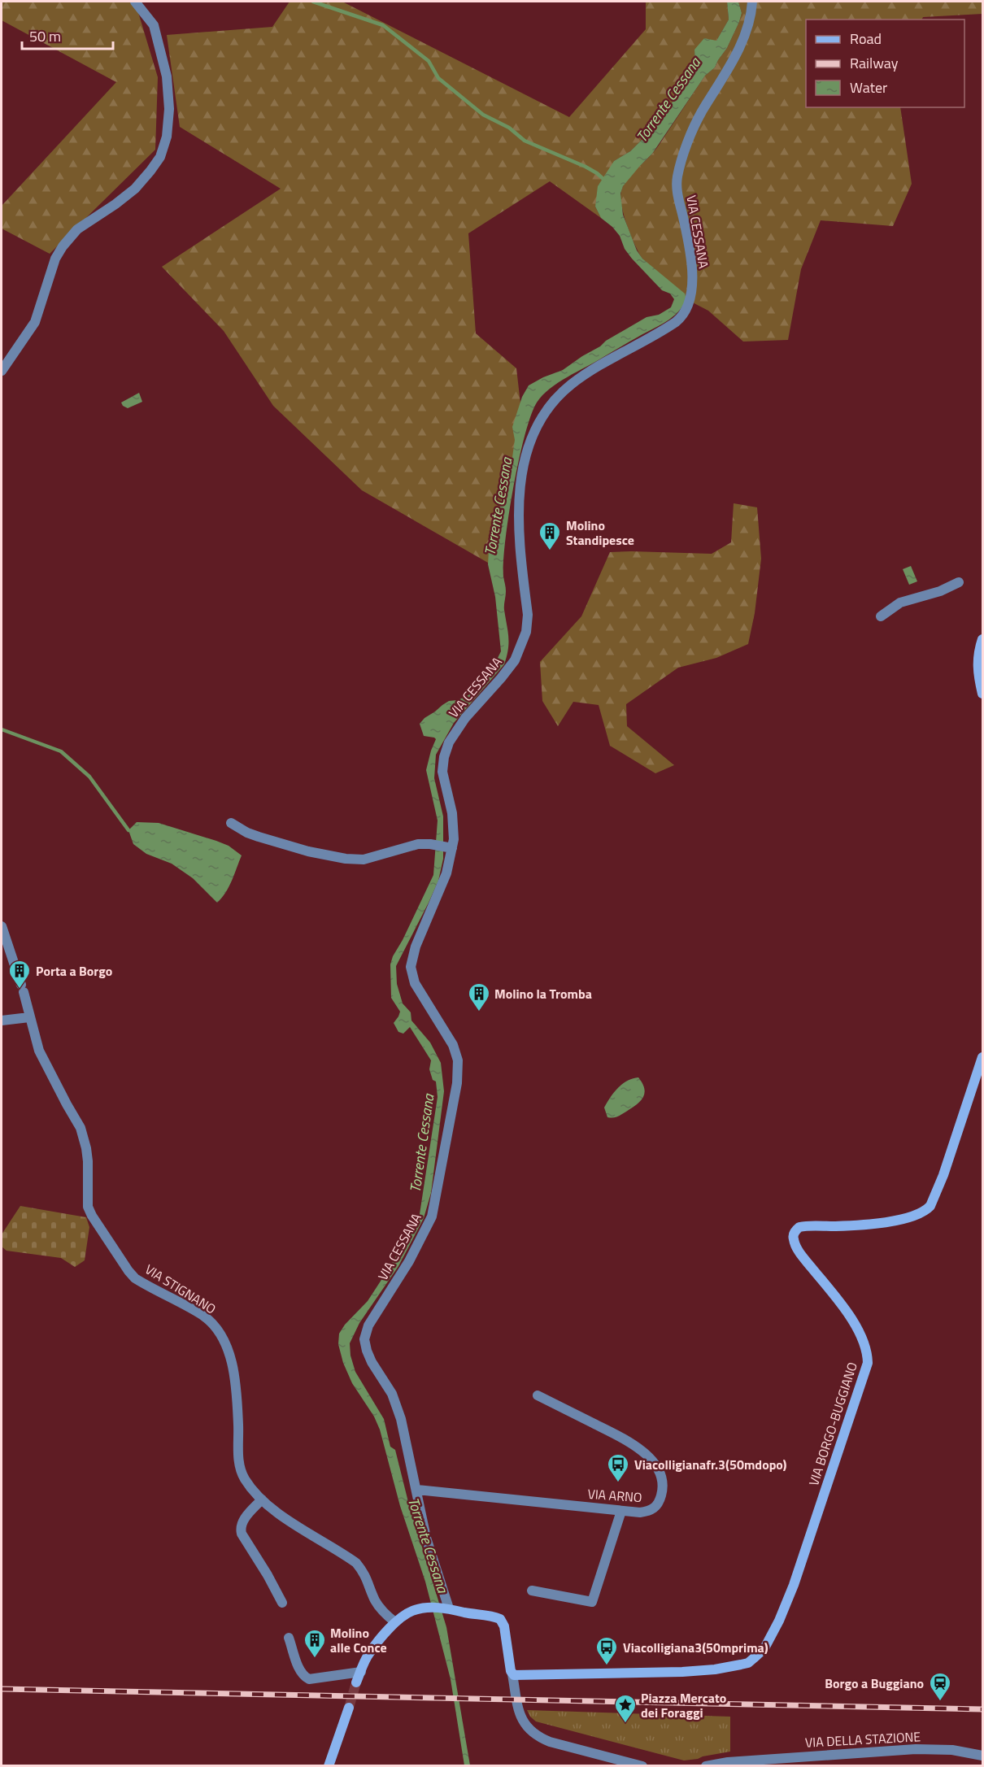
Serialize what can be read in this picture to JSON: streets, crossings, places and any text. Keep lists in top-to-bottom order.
{
  "streets": {
    "street": [
      "VIA CESSANA",
      "VIA STIGNANO",
      "VIA BORGO-BUGGIANO",
      "VIA ARNO",
      "VIA DELLA STAZIONE"
    ]
  },
  "crossings": [
    ["VIA CESSANA", "VIA ARNO"]
  ],
  "water": ["Torrente Cessana"],
  "places": {
    "building": [
      "Molino Standipesce",
      "Porta a Borgo",
      "Molino la Tromba",
      "Molino alle Conce"
    ],
    "bus stop": ["Viacolligianafr.3(50mdopo)", "Viacolligiana3(50mprima)"],
    "station": ["Borgo a Buggiano"],
    "place": ["Piazza Mercato dei Foraggi"]
  },
  "legend": ["Road", "Railway", "Water"],
  "scale_bar": "50 m"
}
